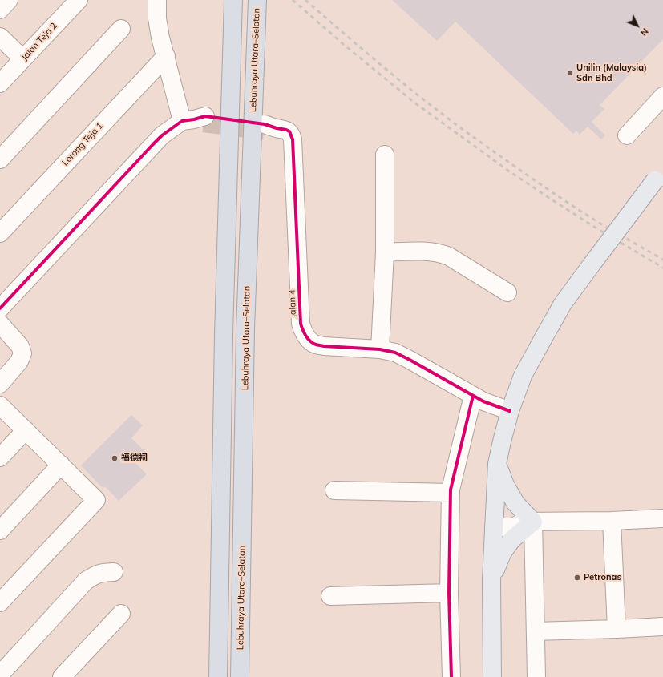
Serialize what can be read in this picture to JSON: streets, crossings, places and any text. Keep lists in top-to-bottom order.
{
  "streets": {
    "highway": ["Lebuhraya Utara–Selatan"],
    "street": ["Jalan Teja 2", "Lorong Teja 1", "Jalan 4"]
  },
  "places": ["Unilin (Malaysia) Sdn Bhd", "福德祠", "Petronas"],
  "north": "bottom right"
}
